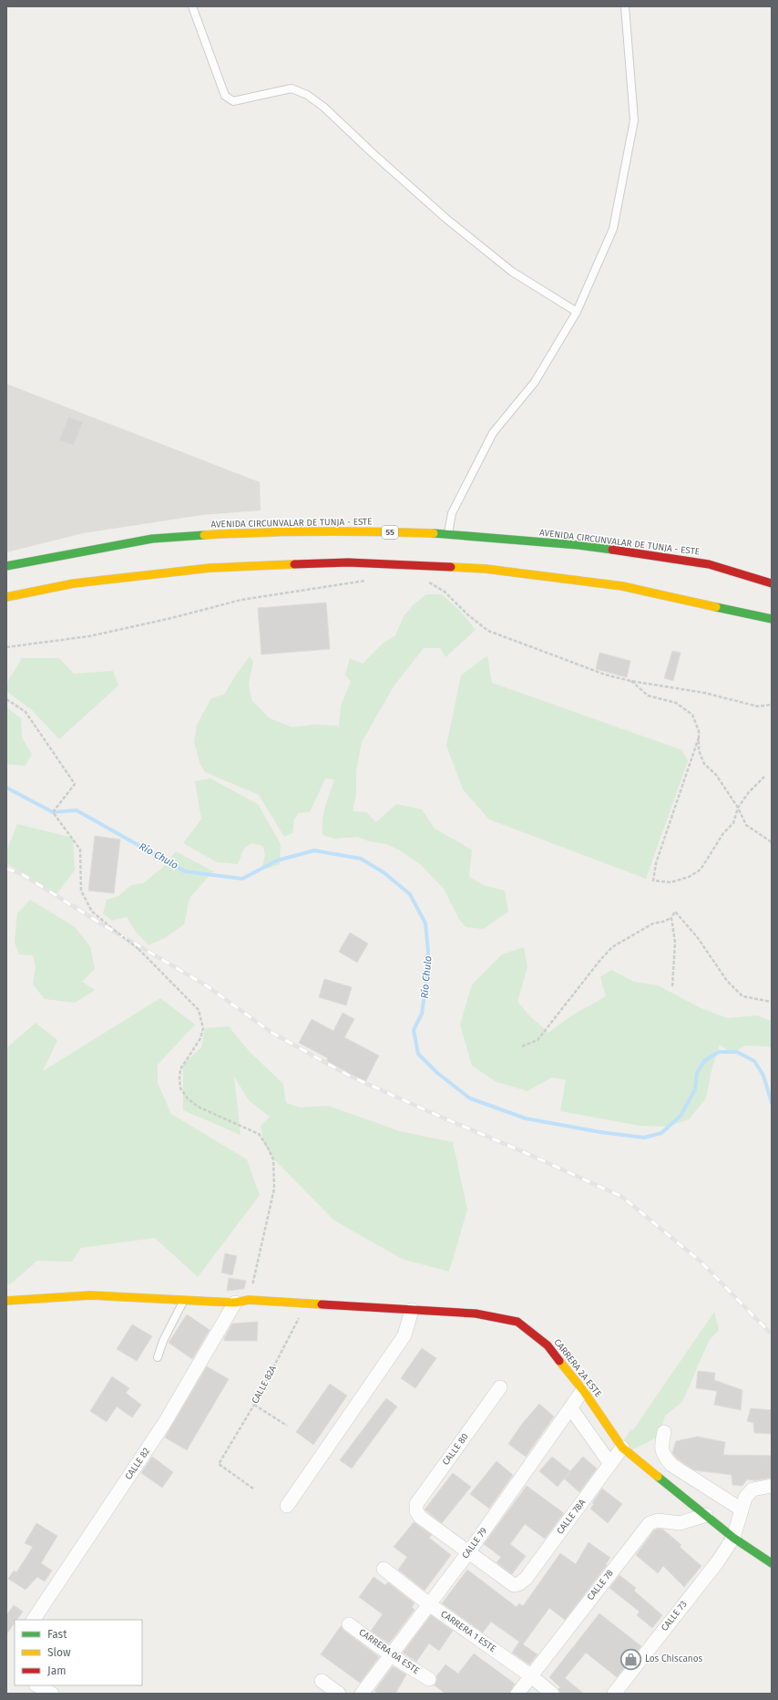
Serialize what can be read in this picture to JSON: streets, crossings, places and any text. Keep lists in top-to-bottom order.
{
  "streets": {
    "main road": ["AVENIDA CIRCUNVALAR DE TUNJA - ESTE", "55", "CARRERA 2A ESTE"],
    "street": [
      "CALLE 80",
      "CALLE 82",
      "CALLE 78A",
      "CALLE 79",
      "CALLE 78",
      "CALLE 73",
      "CARRERA 1 ESTE",
      "CARRERA 0A ESTE"
    ],
    "path": ["CALLE 82A"]
  },
  "crossings": [
    ["CARRERA 2A ESTE", "CALLE 82A"],
    ["CARRERA 2A ESTE", "CALLE 82"],
    ["CARRERA 2A ESTE", "CALLE 78A"],
    ["CARRERA 2A ESTE", "CALLE 79"],
    ["CARRERA 2A ESTE", "CALLE 78"],
    ["CARRERA 2A ESTE", "CALLE 73"],
    ["CALLE 80", "CALLE 78A"],
    ["CALLE 80", "CALLE 79"],
    ["CALLE 78A", "CALLE 79"],
    ["CALLE 79", "CARRERA 1 ESTE"],
    ["CALLE 79", "CARRERA 0A ESTE"],
    ["CALLE 78", "CARRERA 1 ESTE"]
  ],
  "water": ["Río Chulo"],
  "places": {
    "shop": ["Los Chiscanos"]
  },
  "legend": ["Fast", "Slow", "Jam"]
}
